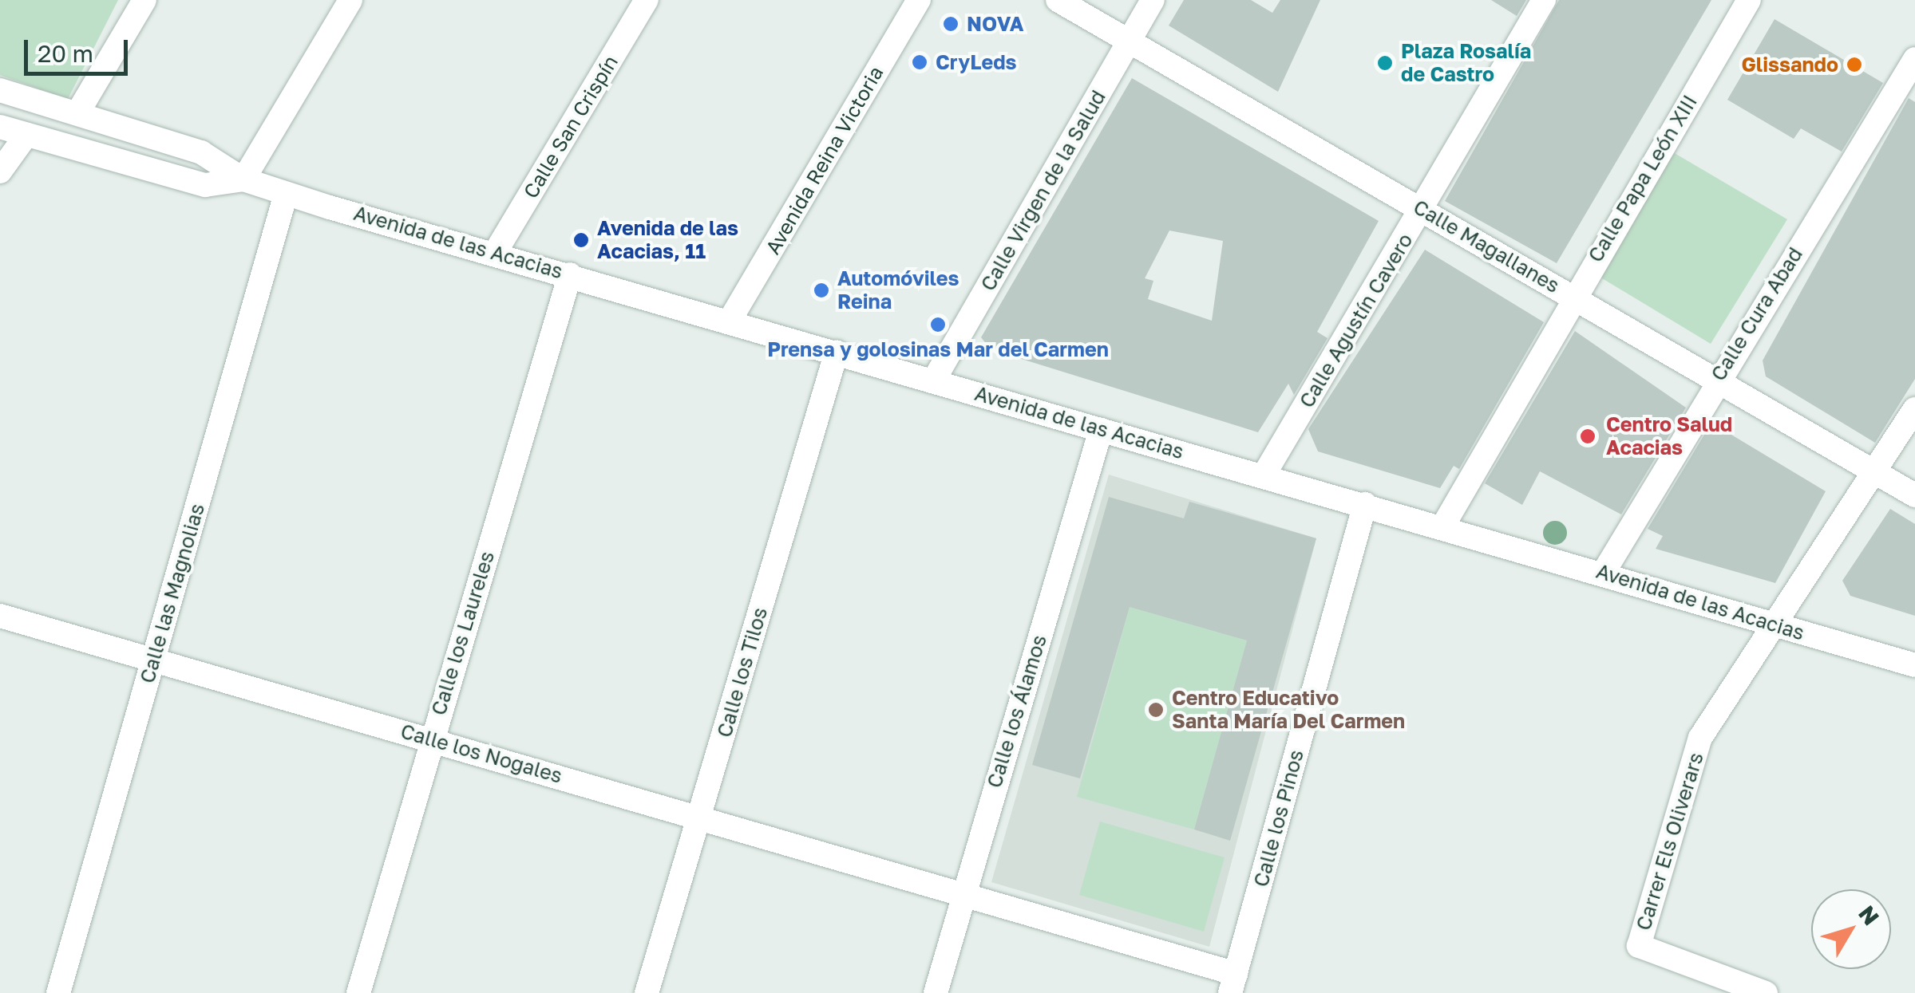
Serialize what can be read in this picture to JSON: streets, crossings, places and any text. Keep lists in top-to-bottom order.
{
  "streets": {
    "street": [
      "Calle San Crispín",
      "Avenida Reina Victoria",
      "Calle Papa León XIII",
      "Calle Virgen de la Salud",
      "Avenida de las Acacias",
      "Calle Magallanes",
      "Calle Cura Abad",
      "Calle Agustín Cavero",
      "Calle las Magnolias",
      "Calle los Laureles",
      "Calle los Tilos",
      "Calle los Álamos",
      "Calle los Nogales",
      "Calle los Pinos",
      "Carrer Els Oliverars"
    ]
  },
  "crossings": [
    ["Calle San Crispín", "Avenida de las Acacias"],
    ["Avenida Reina Victoria", "Avenida de las Acacias"],
    ["Calle Papa León XIII", "Avenida de las Acacias"],
    ["Calle Papa León XIII", "Calle Magallanes"],
    ["Calle Virgen de la Salud", "Avenida de las Acacias"],
    ["Calle Virgen de la Salud", "Calle Magallanes"],
    ["Avenida de las Acacias", "Calle Cura Abad"],
    ["Avenida de las Acacias", "Calle Agustín Cavero"],
    ["Avenida de las Acacias", "Calle las Magnolias"],
    ["Avenida de las Acacias", "Calle los Laureles"],
    ["Avenida de las Acacias", "Calle los Tilos"],
    ["Avenida de las Acacias", "Calle los Álamos"],
    ["Avenida de las Acacias", "Calle los Pinos"],
    ["Avenida de las Acacias", "Carrer Els Oliverars"],
    ["Calle Magallanes", "Calle Cura Abad"],
    ["Calle Magallanes", "Calle Agustín Cavero"],
    ["Calle las Magnolias", "Calle los Nogales"],
    ["Calle los Laureles", "Calle los Nogales"],
    ["Calle los Tilos", "Calle los Nogales"],
    ["Calle los Álamos", "Calle los Nogales"],
    ["Calle los Nogales", "Calle los Pinos"]
  ],
  "places": [
    "NOVA",
    "CryLeds",
    "Plaza Rosalía de Castro",
    "Glissando",
    "Avenida de las Acacias, 11",
    "Automóviles Reina",
    "Prensa y golosinas Mar del Carmen",
    "Centro Salud Acacias",
    "Centro Educativo Santa María Del Carmen"
  ],
  "scale_bar": "20 m",
  "north": "top right"
}
